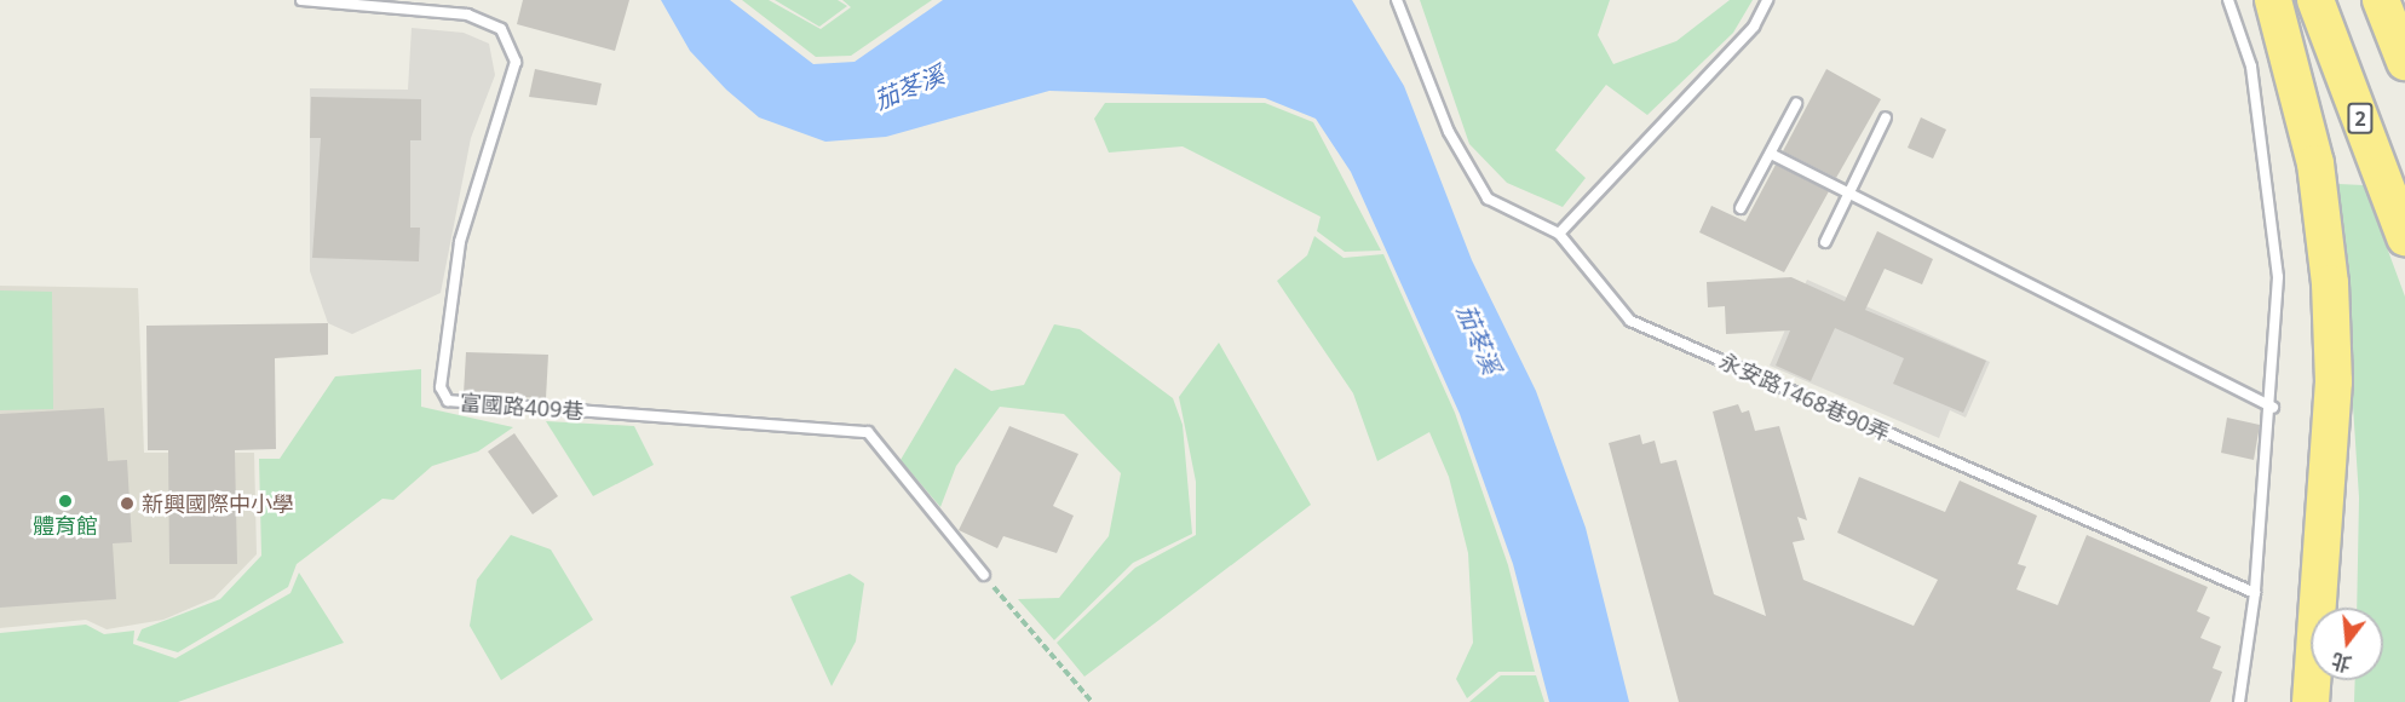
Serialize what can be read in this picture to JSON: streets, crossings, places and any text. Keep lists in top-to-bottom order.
{
  "streets": {
    "highway": ["2"],
    "lane": ["永安路1468巷90弄", "富國路409巷"]
  },
  "water": ["茄苳溪"],
  "places": ["體育館", "新興國際中小學"],
  "north": "bottom"
}
